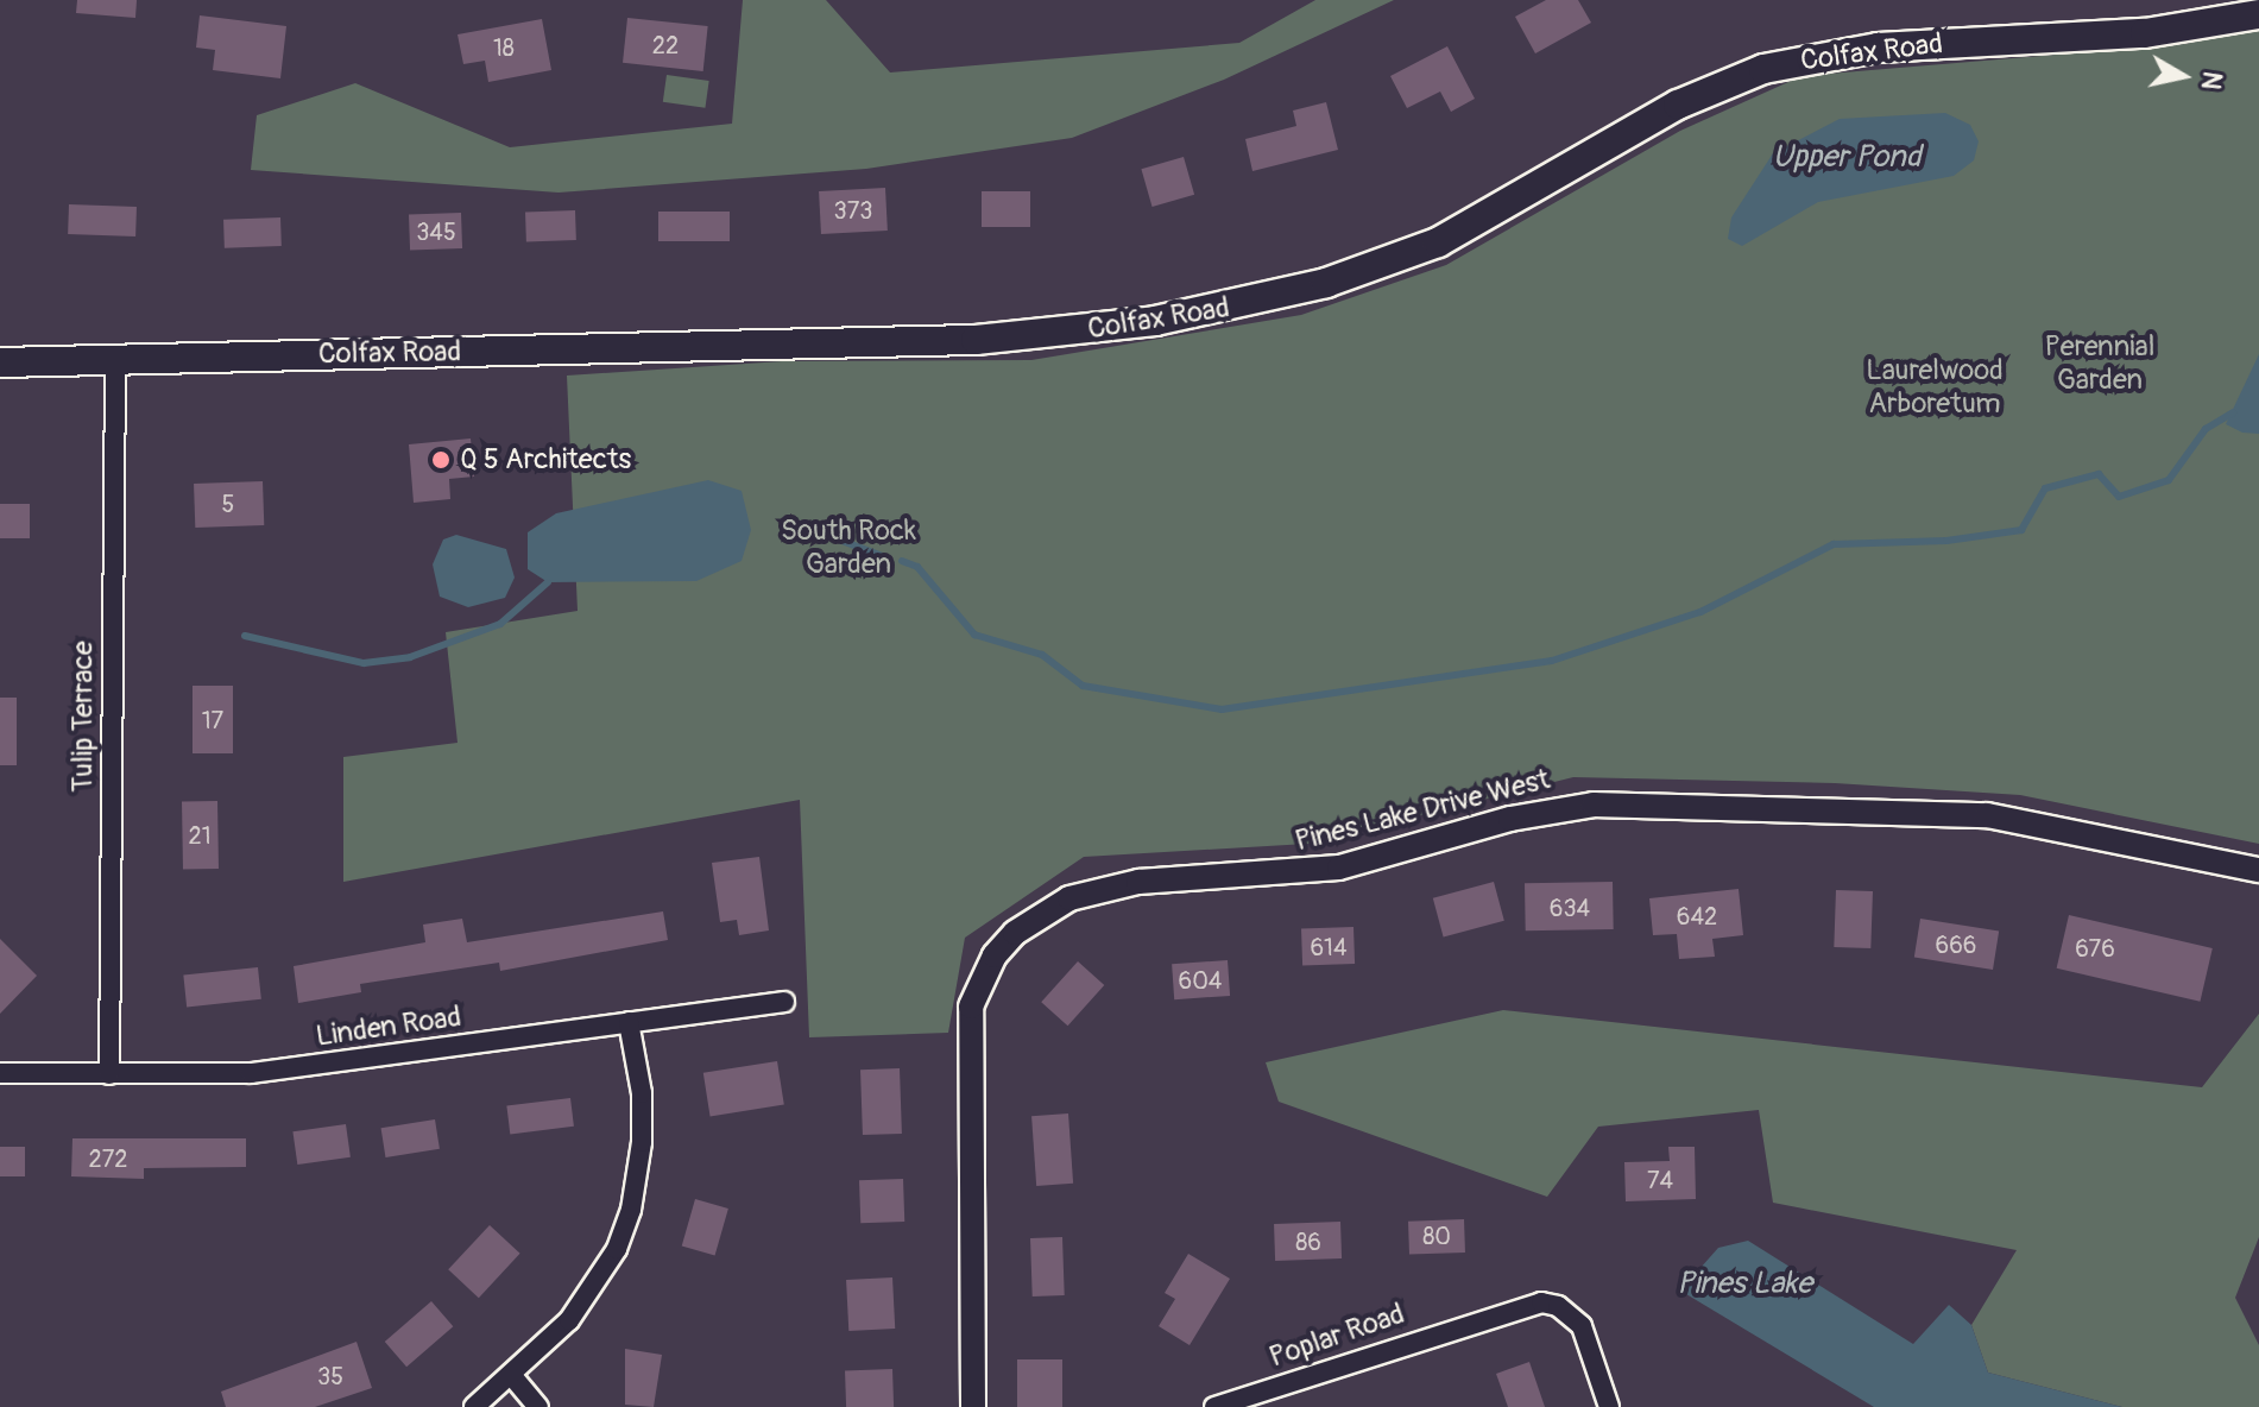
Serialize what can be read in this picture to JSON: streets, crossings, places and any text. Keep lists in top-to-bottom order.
{
  "streets": {
    "main road": ["Colfax Road"],
    "street": [
      "Tulip Terrace",
      "Pines Lake Drive West",
      "Linden Road",
      "Poplar Road"
    ]
  },
  "crossings": [
    ["Colfax Road", "Tulip Terrace"],
    ["Tulip Terrace", "Linden Road"]
  ],
  "water": ["Upper Pond", "Pines Lake"],
  "parks": ["Perennial Garden", "Laurelwood Arboretum", "South Rock Garden"],
  "places": ["Q 5 Architects"],
  "house_numbers": [
    "22",
    "18",
    "373",
    "345",
    "5",
    "17",
    "21",
    "634",
    "642",
    "666",
    "614",
    "676",
    "604",
    "272",
    "74",
    "80",
    "86",
    "35"
  ],
  "north": "right"
}
